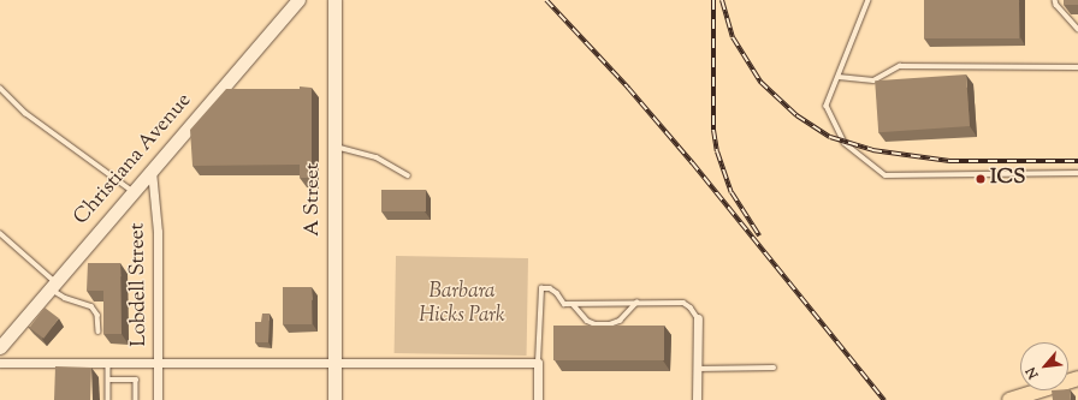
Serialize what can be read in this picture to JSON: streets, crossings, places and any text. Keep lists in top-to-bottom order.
{
  "streets": {
    "main road": ["Christiana Avenue", "A Street"],
    "street": ["Lobdell Street"]
  },
  "crossings": [
    ["Christiana Avenue", "Lobdell Street"]
  ],
  "parks": ["Barbara Hicks Park"],
  "places": ["ICS"],
  "north": "bottom left"
}
